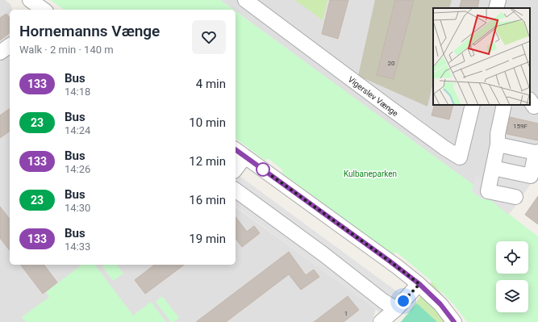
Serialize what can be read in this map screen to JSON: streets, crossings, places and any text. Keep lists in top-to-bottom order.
{
  "streets": {
    "street": ["Vigerslev Vænge"]
  },
  "parks": ["Kulbaneparken"],
  "lines": ["bus line 133"],
  "house_numbers": ["20", "159F", "1"],
  "page": {
    "heading": ["Hornemanns Vænge", "Walk · 2 min · 140 m"],
    "list": [
      {
        "mark": "133",
        "name": "Bus",
        "note": "14:18",
        "value": "4 min"
      },
      {
        "mark": "23",
        "name": "Bus",
        "note": "14:24",
        "value": "10 min"
      },
      {
        "mark": "133",
        "name": "Bus",
        "note": "14:26",
        "value": "12 min"
      },
      {
        "mark": "23",
        "name": "Bus",
        "note": "14:30",
        "value": "16 min"
      },
      {
        "mark": "133",
        "name": "Bus",
        "note": "14:33",
        "value": "19 min"
      }
    ]
  }
}
